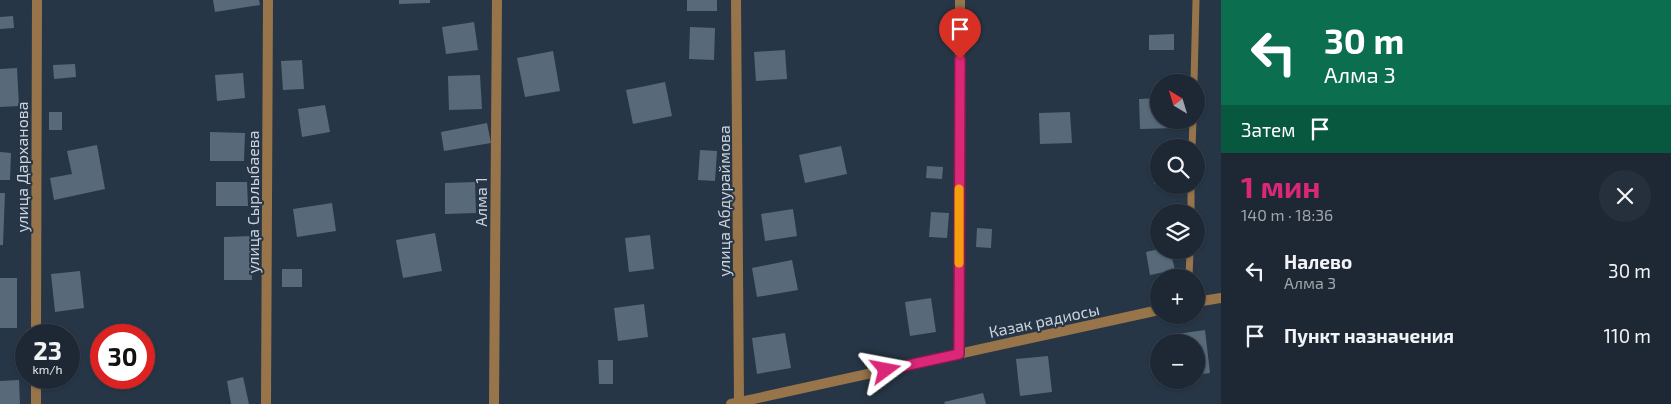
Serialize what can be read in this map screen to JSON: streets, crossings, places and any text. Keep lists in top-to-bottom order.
{
  "streets": {
    "street": [
      "улица Дарханова",
      "улица Абдураймова",
      "улица Сырлыбаева",
      "Алма 1",
      "Казак радиосы"
    ]
  },
  "crossings": [
    ["улица Абдураймова", "Казак радиосы"]
  ],
  "north": "top left",
  "page": {
    "turn": ["30 m", "Алма 3"],
    "map_buttons": ["+", "−"],
    "then": "Затем",
    "heading": ["1 мин", "140 m · 18:36"],
    "list": [
      {
        "name": "Налево",
        "note": "Алма 3",
        "value": "30 m"
      },
      {
        "name": "Пункт назначения",
        "value": "110 m"
      }
    ],
    "speed": "23 km/h",
    "limit": "30"
  }
}
